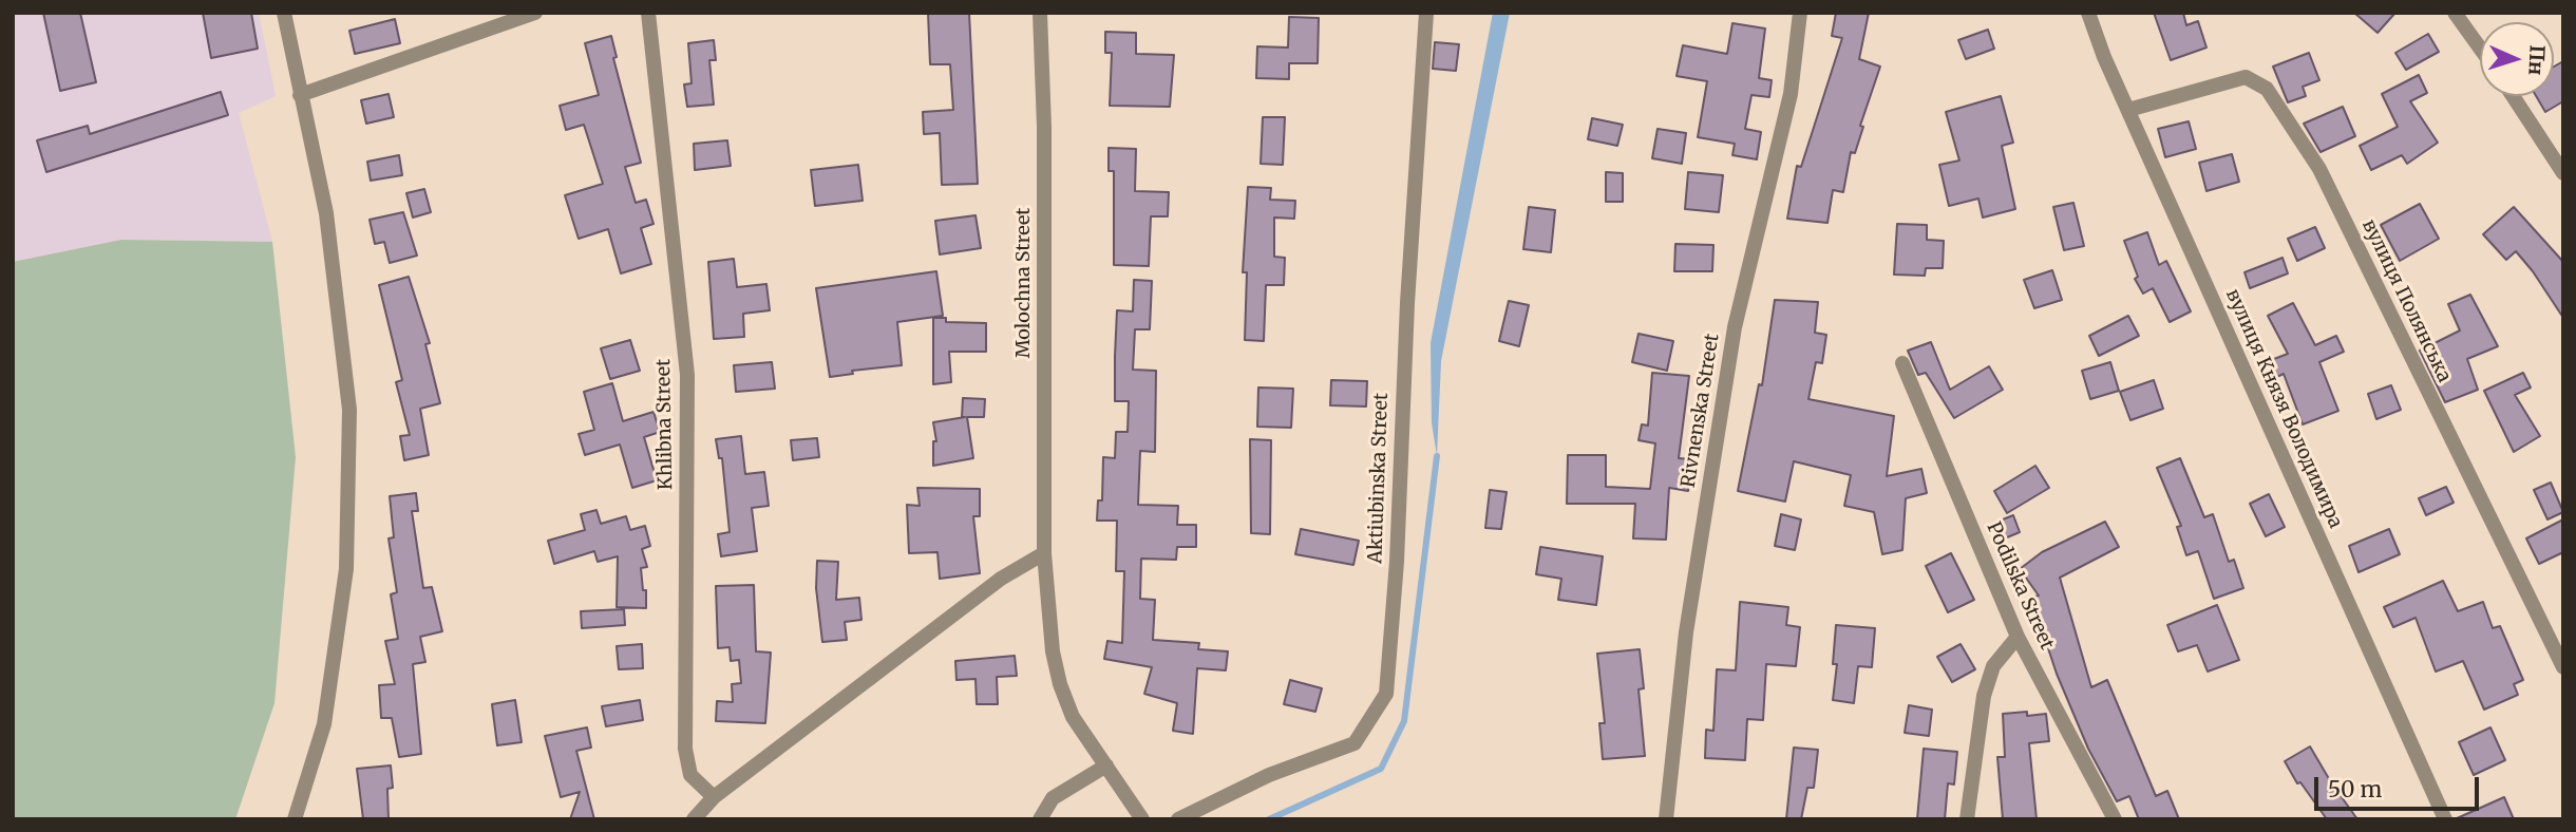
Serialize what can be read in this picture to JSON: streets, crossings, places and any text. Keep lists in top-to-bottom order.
{
  "streets": {
    "street": [
      "Molochna Street",
      "вулиця Полянська",
      "вулиця Князя Володимира",
      "Rivnenska Street",
      "Khlibna Street",
      "Aktiubinska Street",
      "Podilska Street"
    ]
  },
  "crossings": [
    ["вулиця Полянська", "вулиця Князя Володимира"]
  ],
  "scale_bar": "50 m",
  "north": "right"
}
